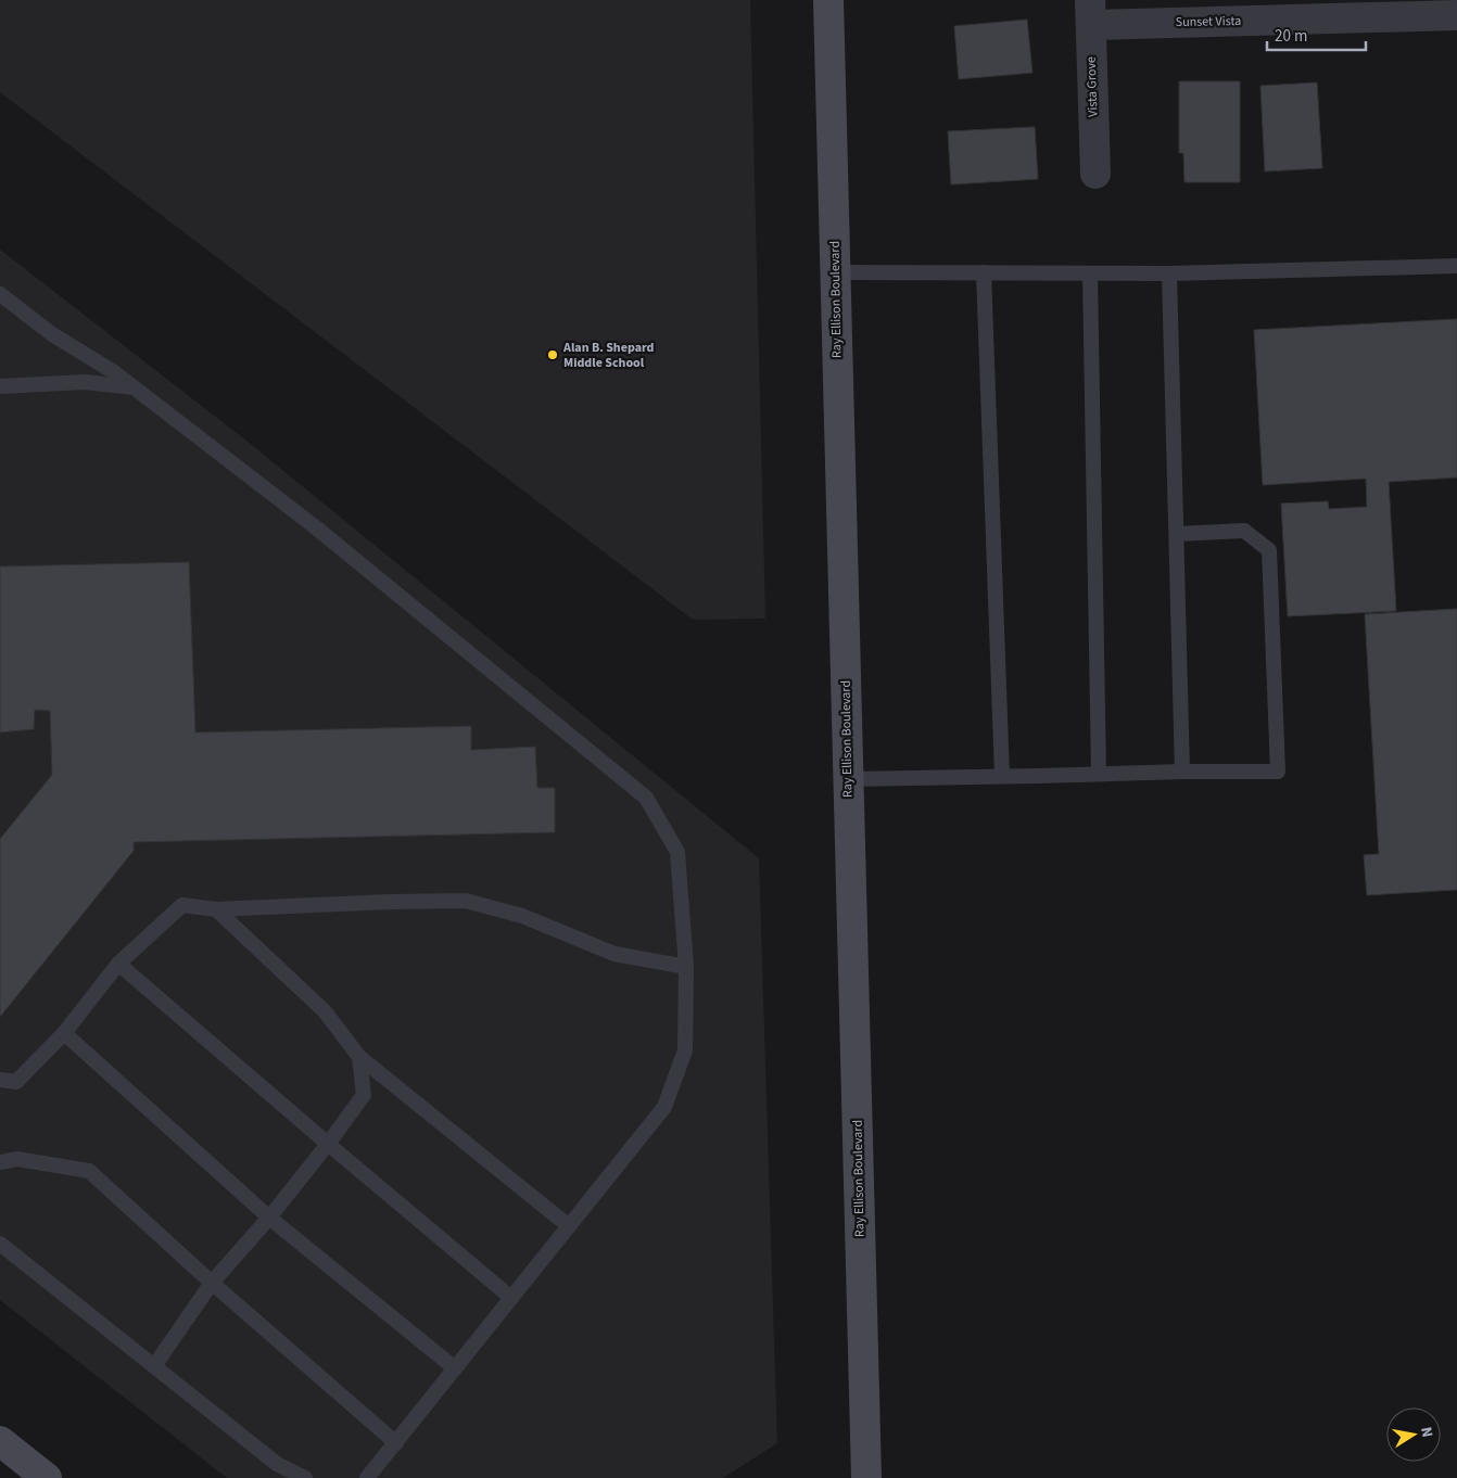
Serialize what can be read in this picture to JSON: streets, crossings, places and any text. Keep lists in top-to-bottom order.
{
  "streets": {
    "main road": ["Ray Ellison Boulevard"],
    "street": ["Sunset Vista", "Vista Grove"]
  },
  "crossings": [
    ["Sunset Vista", "Vista Grove"]
  ],
  "places": ["Alan B. Shepard Middle School"],
  "scale_bar": "20 m",
  "north": "right"
}
